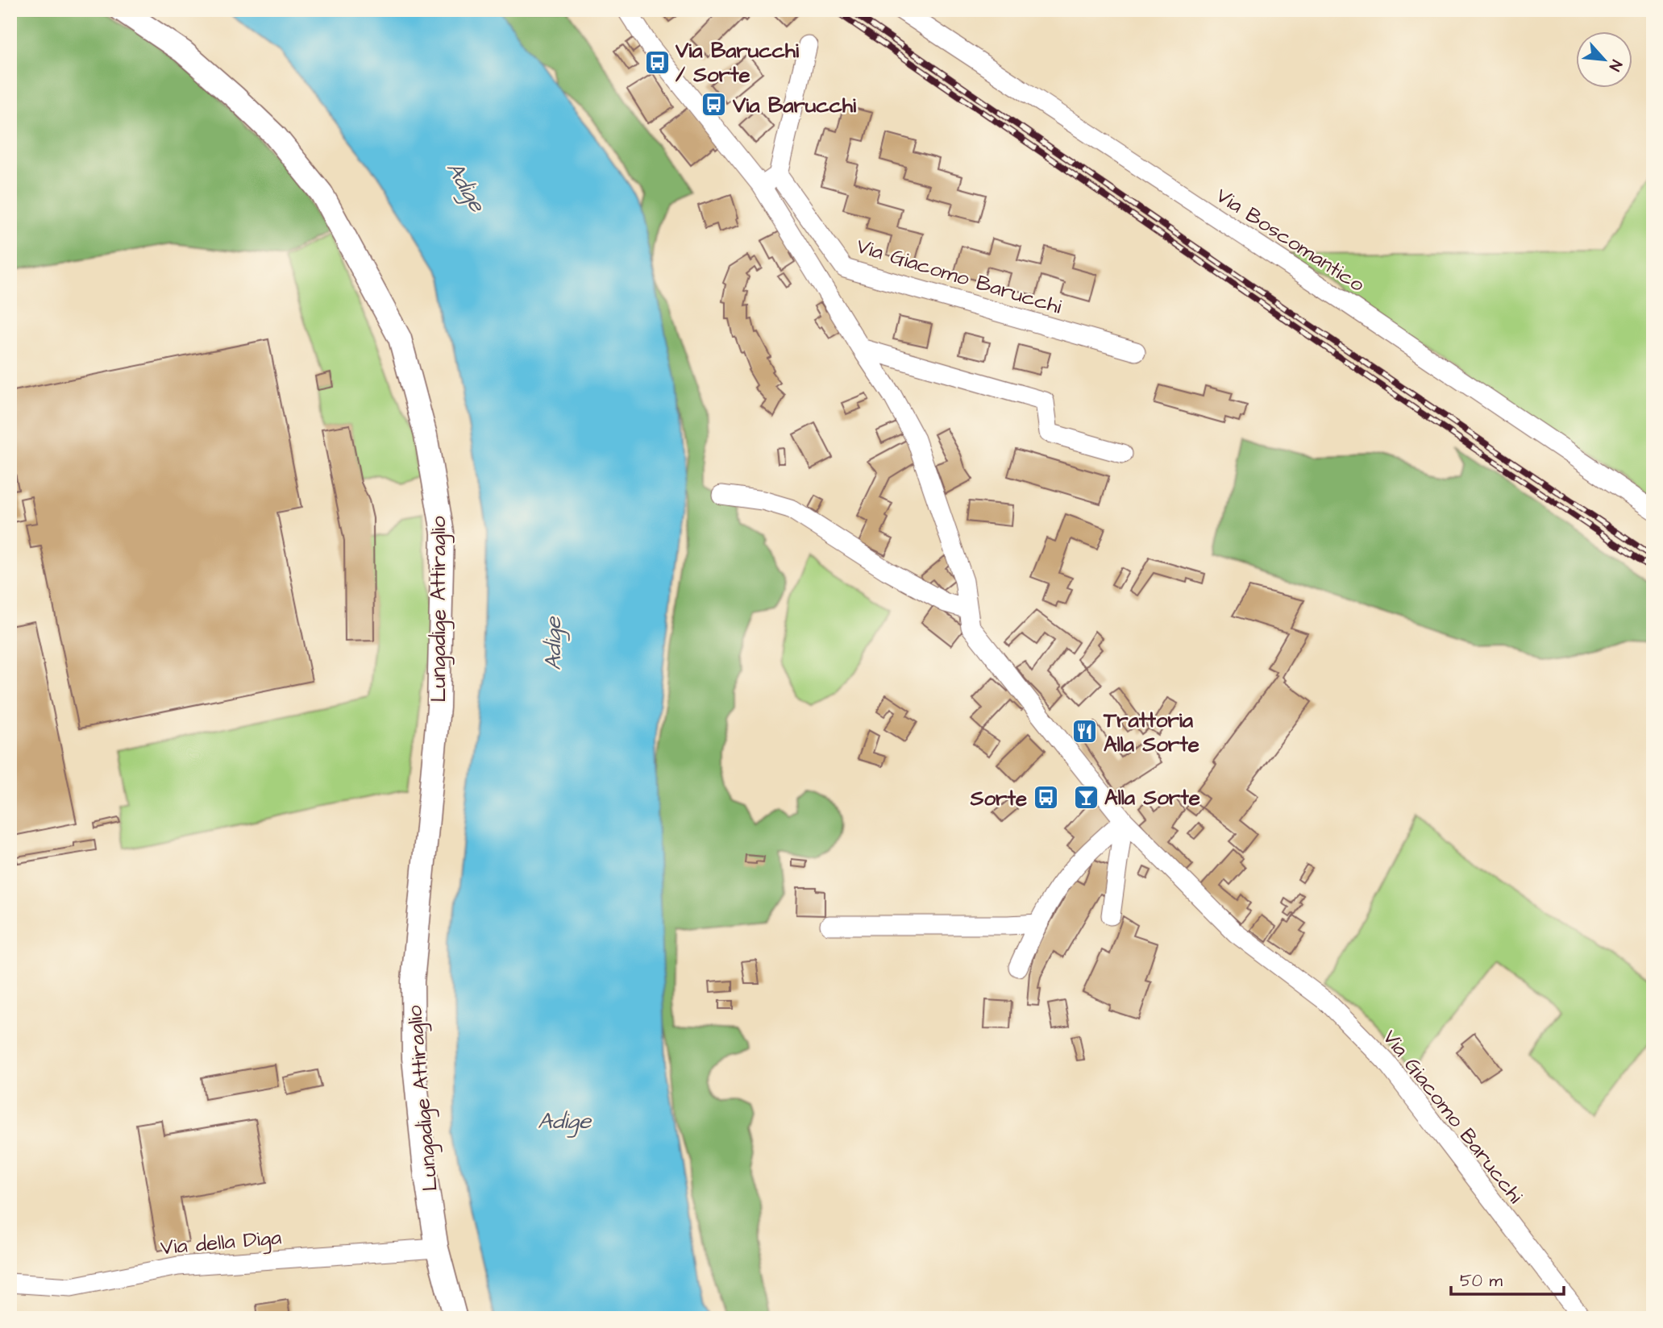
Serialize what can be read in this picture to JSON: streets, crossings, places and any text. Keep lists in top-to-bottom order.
{
  "streets": {
    "street": [
      "Via Boscomantico",
      "Via Giacomo Barucchi",
      "Lungadige Attiraglio",
      "Via della Diga"
    ]
  },
  "crossings": [
    ["Lungadige Attiraglio", "Via della Diga"]
  ],
  "water": ["Adige"],
  "places": {
    "bus stop": ["Via Barucchi / Sorte", "Via Barucchi", "Sorte"],
    "restaurant": ["Trattoria Alla Sorte"],
    "bar": ["Alla Sorte"]
  },
  "scale_bar": "50 m",
  "north": "bottom right"
}
